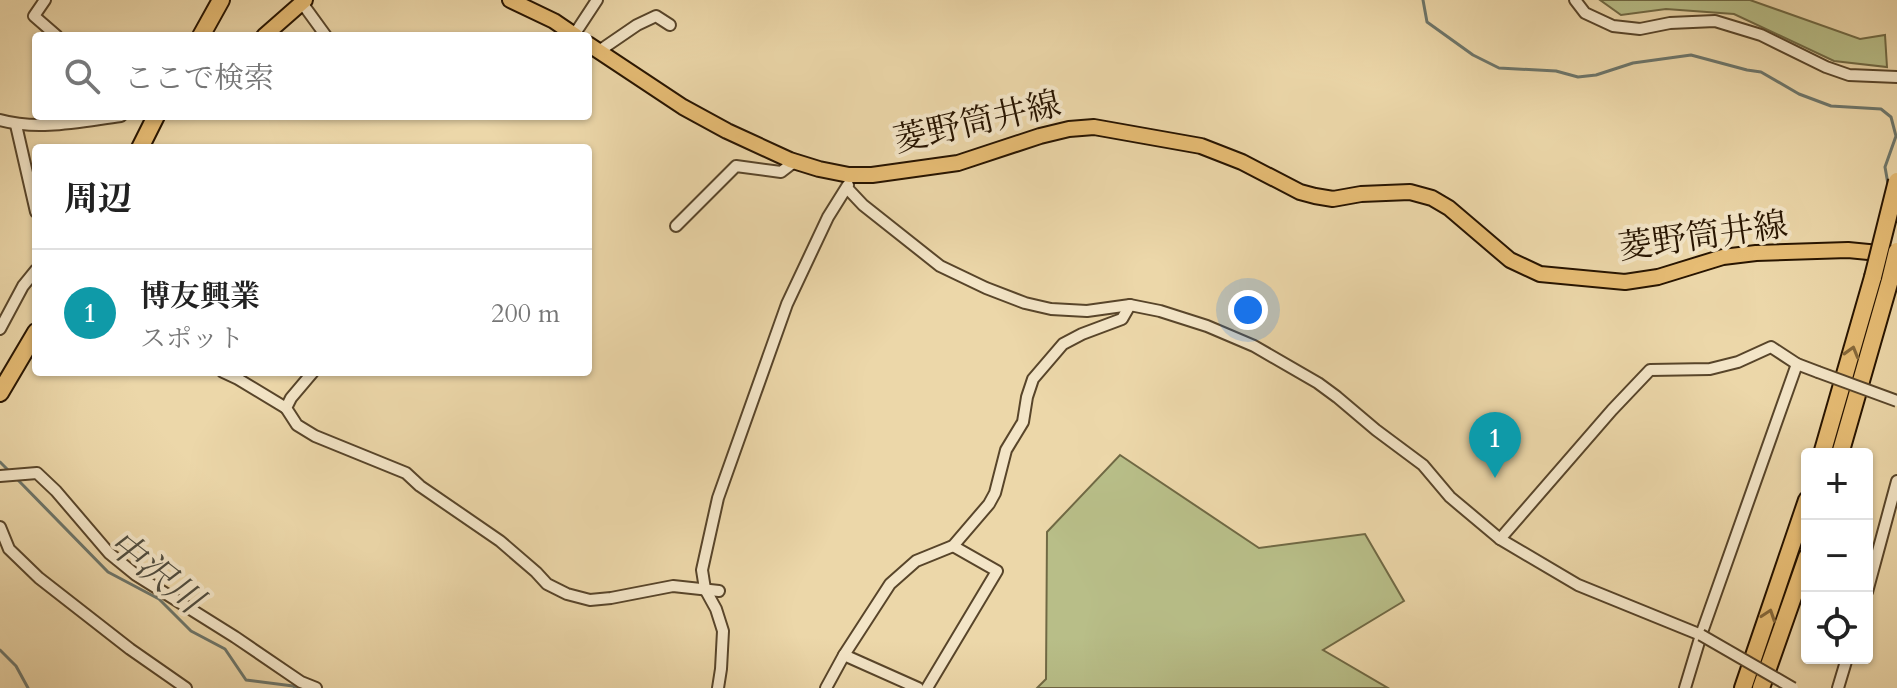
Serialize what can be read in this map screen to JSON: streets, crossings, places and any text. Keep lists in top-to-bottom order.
{
  "streets": {
    "main road": ["菱野筒井線"]
  },
  "water": ["中沢川"],
  "page": {
    "search": "ここで検索",
    "heading": "周辺",
    "list": [
      {
        "mark": "1",
        "name": "博友興業",
        "note": "スポット",
        "value": "200 m"
      }
    ],
    "pins": "1",
    "map_buttons": ["+", "−"]
  }
}
